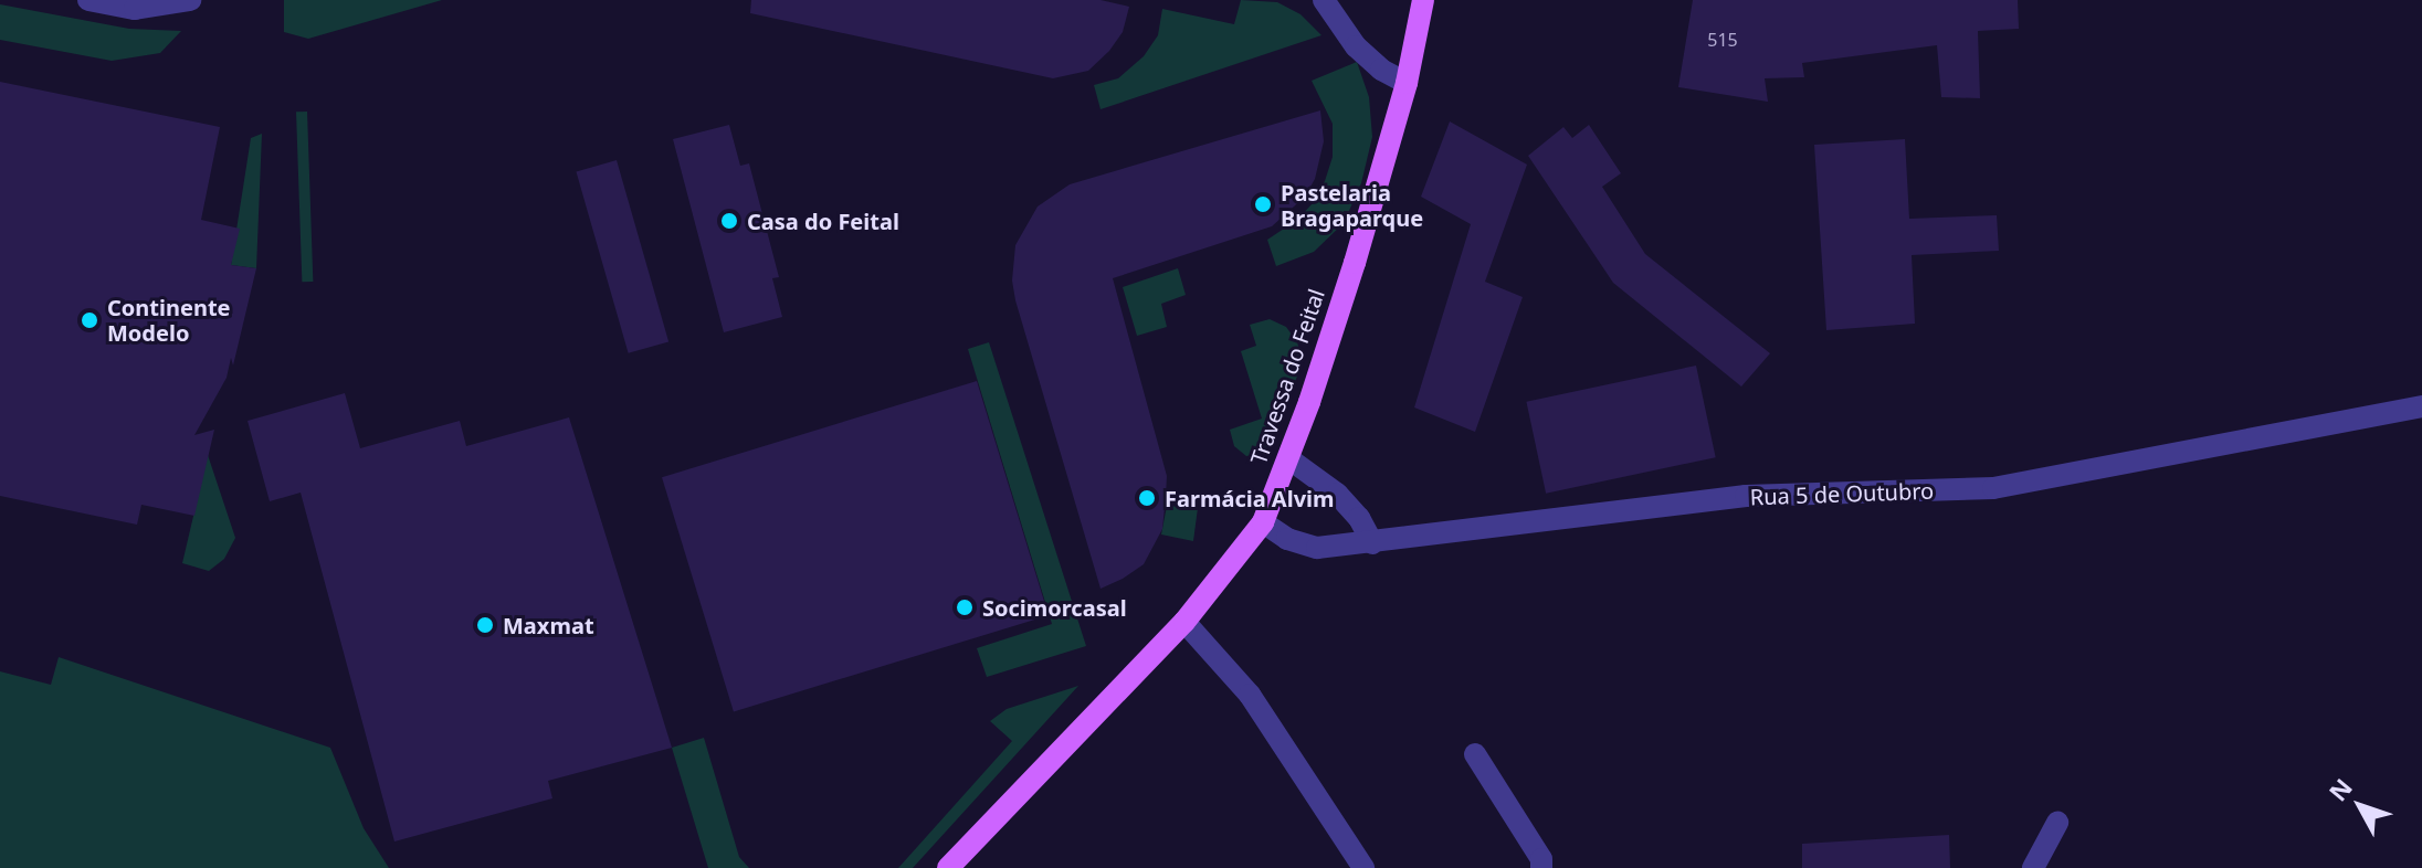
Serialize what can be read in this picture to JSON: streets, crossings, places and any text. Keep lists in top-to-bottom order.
{
  "streets": {
    "main road": ["Travessa do Feital"],
    "street": ["Rua 5 de Outubro"]
  },
  "crossings": [
    ["Travessa do Feital", "Rua 5 de Outubro"]
  ],
  "places": [
    "Pastelaria Bragaparque",
    "Casa do Feital",
    "Continente Modelo",
    "Farmácia Alvim",
    "Socimorcasal",
    "Maxmat"
  ],
  "house_numbers": ["515"],
  "north": "top left"
}
